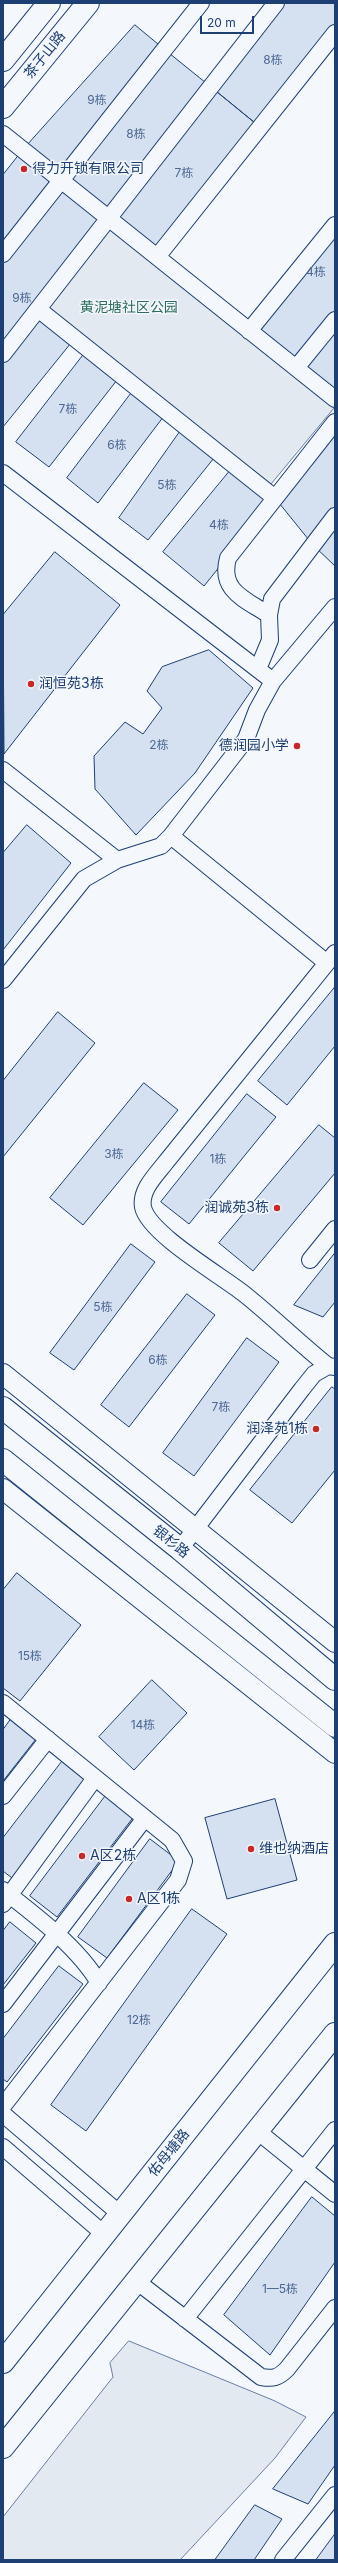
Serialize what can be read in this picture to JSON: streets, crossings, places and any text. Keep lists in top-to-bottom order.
{
  "streets": {
    "main road": ["茶子山路", "银杉路", "佑母塘路"]
  },
  "parks": ["黄泥塘社区公园"],
  "places": [
    "得力开锁有限公司",
    "润恒苑3栋",
    "德润园小学",
    "润诚苑3栋",
    "润泽苑1栋",
    "维也纳酒店",
    "A区2栋",
    "A区1栋"
  ],
  "house_numbers": [
    "8栋",
    "9栋",
    "8栋",
    "7栋",
    "4栋",
    "9栋",
    "7栋",
    "6栋",
    "5栋",
    "4栋",
    "2栋",
    "3栋",
    "1栋",
    "5栋",
    "6栋",
    "7栋",
    "15栋",
    "14栋",
    "12栋",
    "1—5栋"
  ],
  "scale_bar": "20 m"
}
